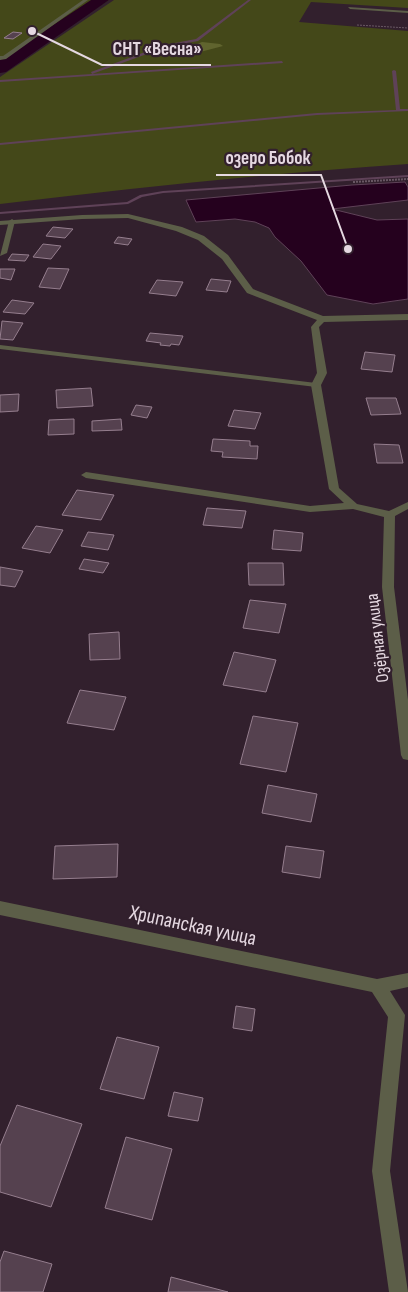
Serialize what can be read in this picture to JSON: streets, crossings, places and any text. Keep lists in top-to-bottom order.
{
  "streets": {
    "street": ["Озёрная улица", "Хрипанская улица"]
  },
  "places": ["СНТ «Весна»", "озеро Бобок"]
}
